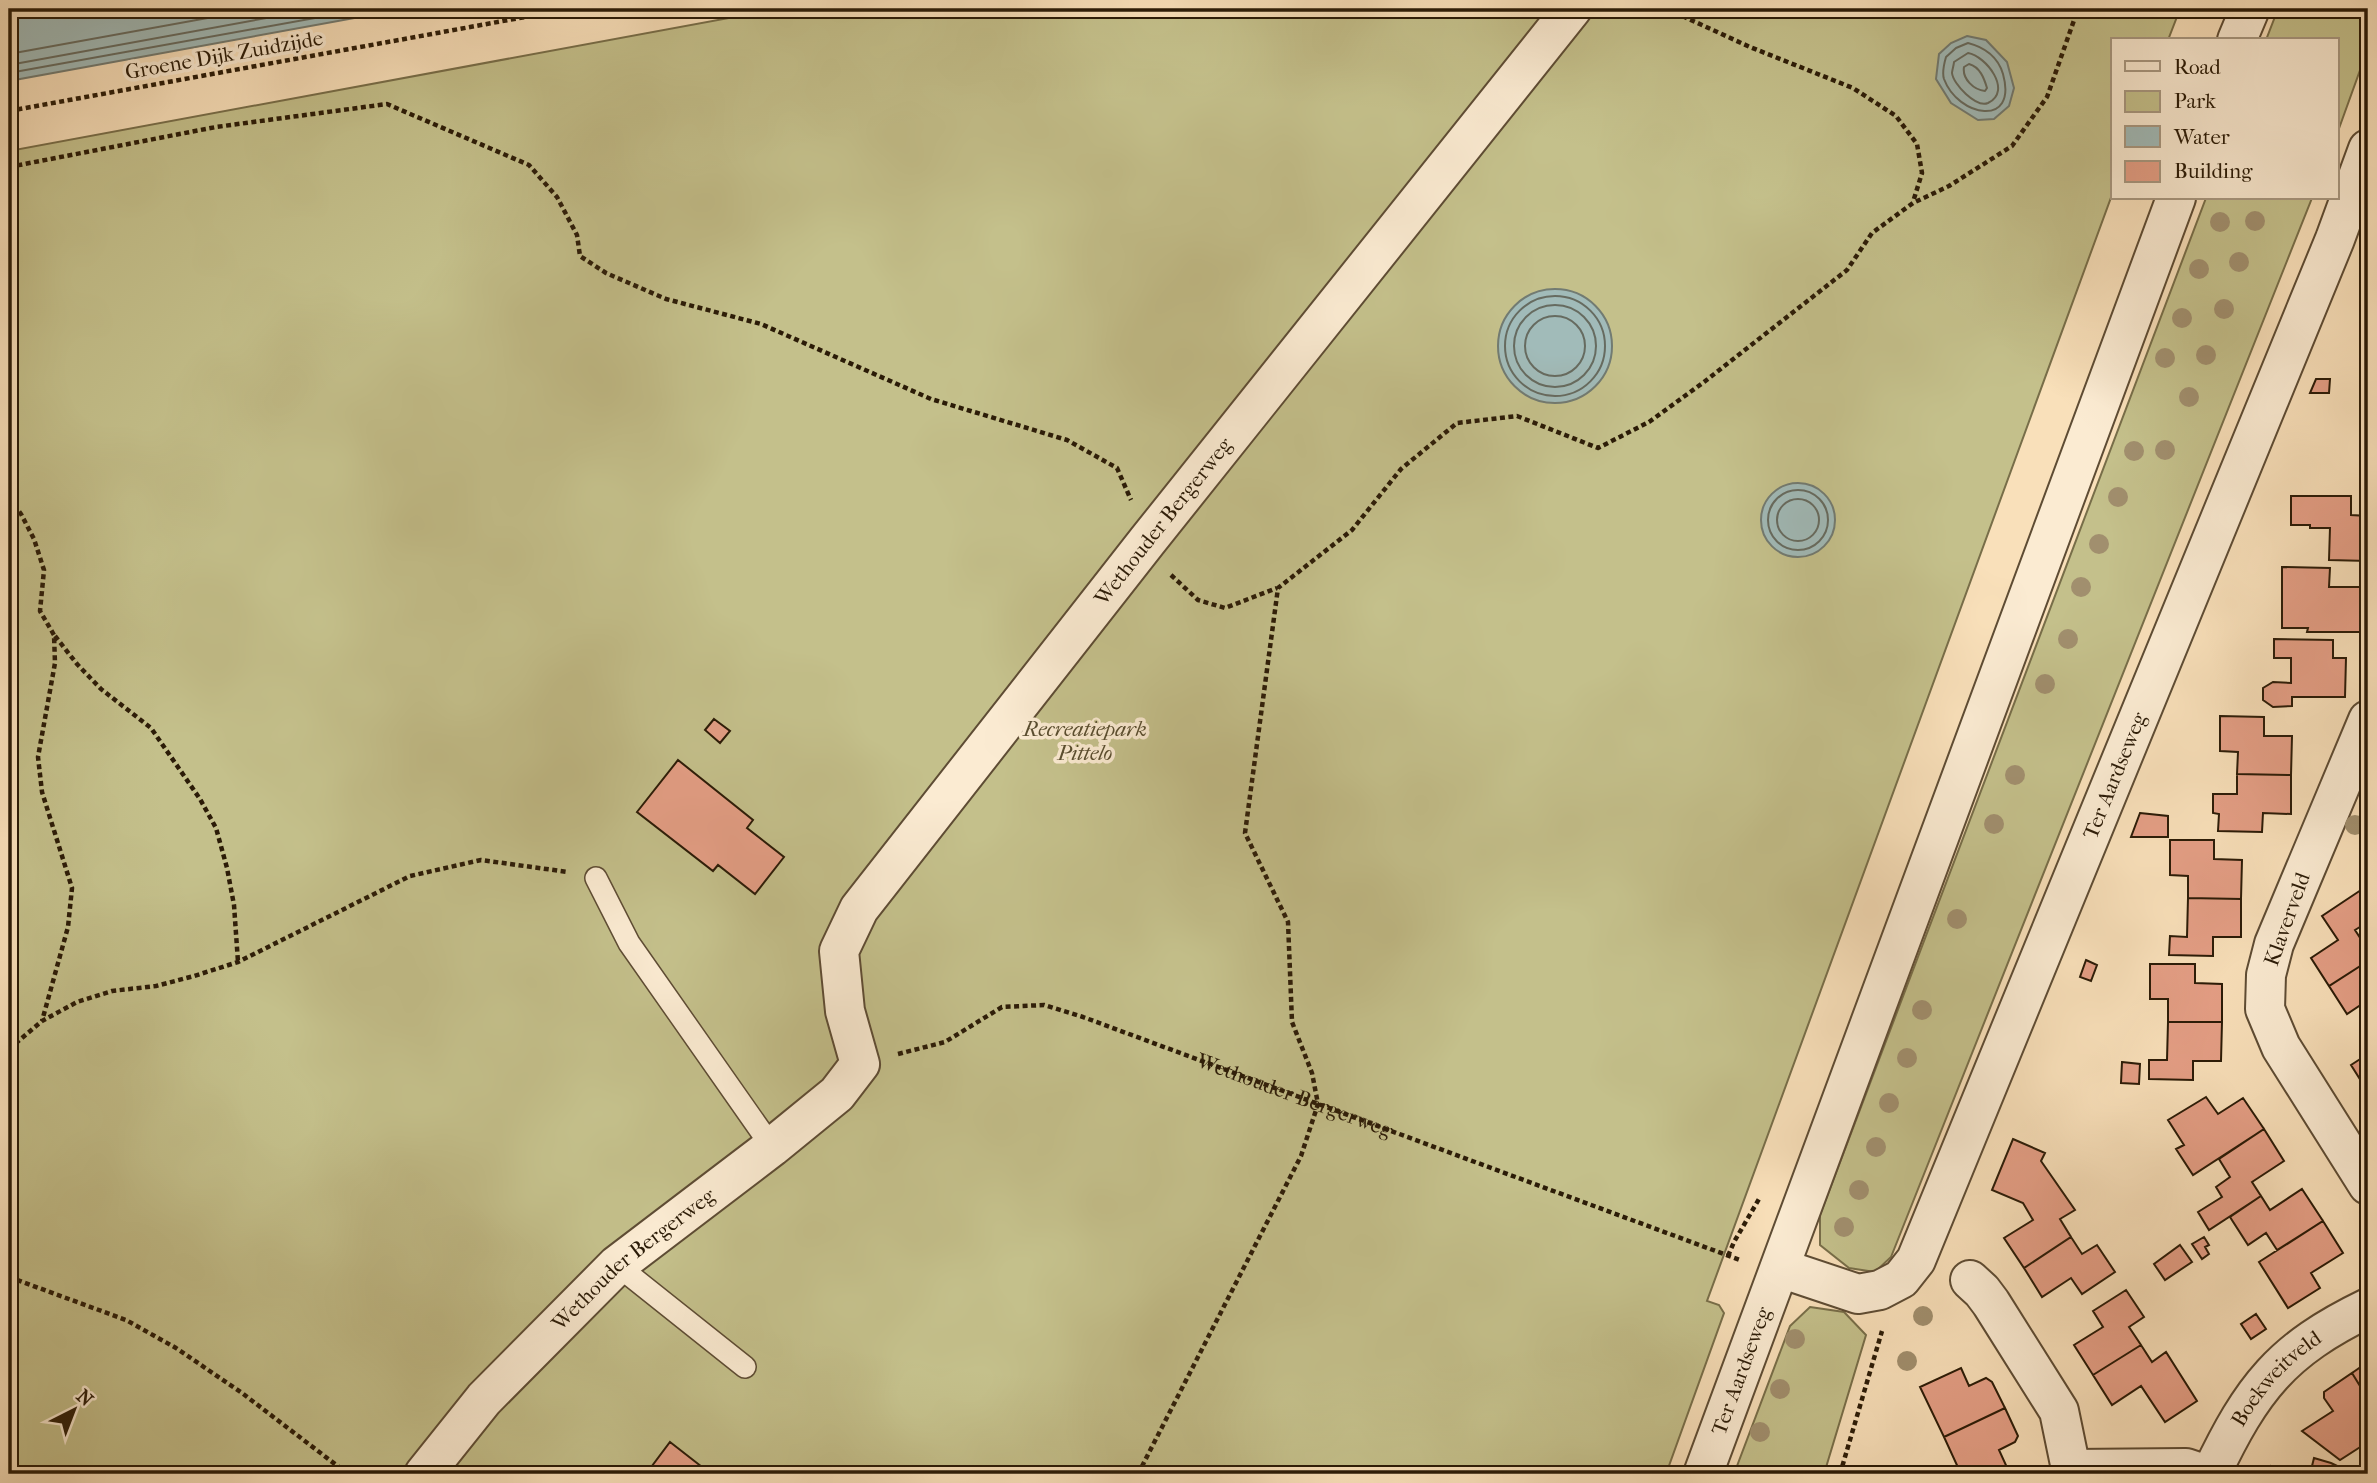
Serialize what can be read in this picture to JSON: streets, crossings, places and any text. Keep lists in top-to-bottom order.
{
  "streets": {
    "street": [
      "Wethouder Bergerweg",
      "Ter Aardseweg",
      "Klaverveld",
      "Boekweitveld"
    ],
    "path": ["Groene Dijk Zuidzijde"]
  },
  "parks": ["Recreatiepark Pittelo"],
  "legend": [
    "Road",
    "Park",
    "Water",
    "Building"
  ],
  "north": "top right"
}
